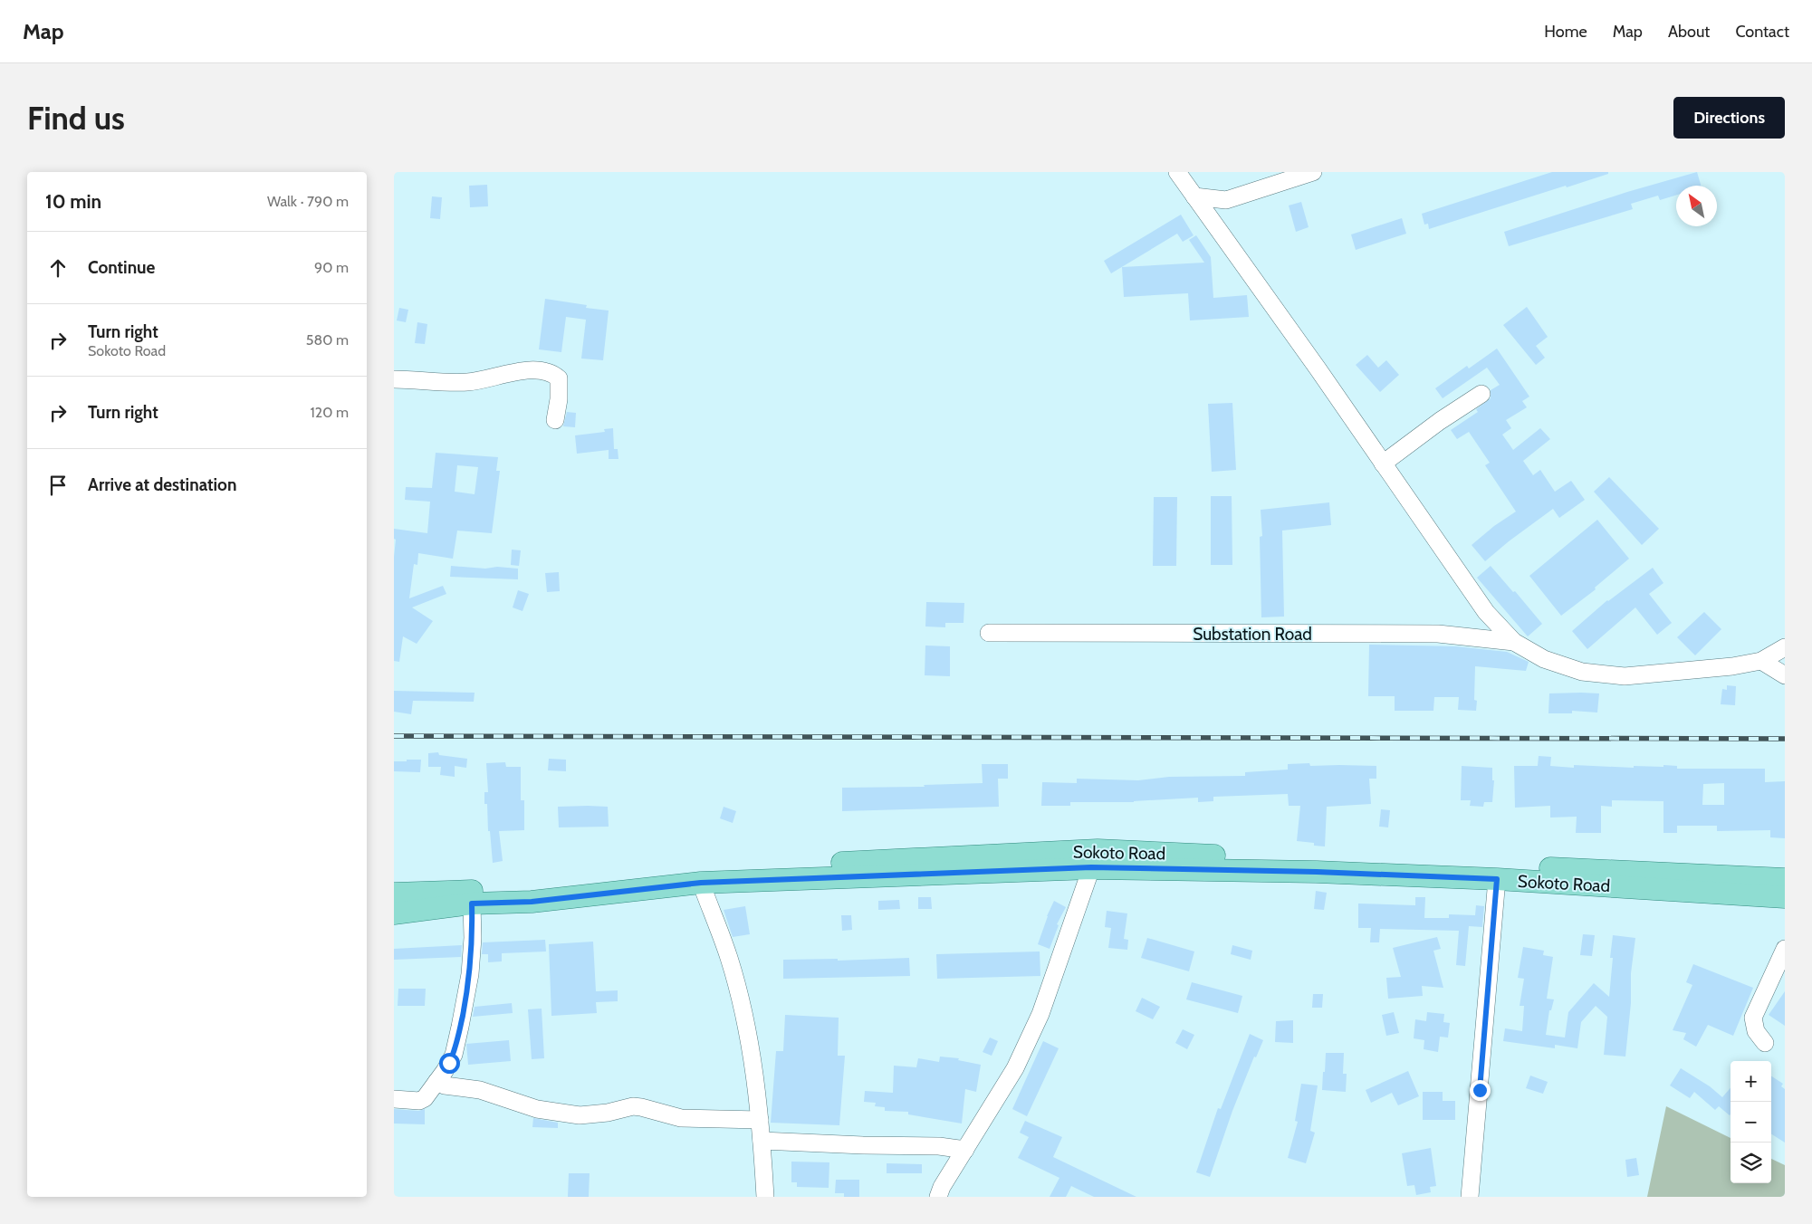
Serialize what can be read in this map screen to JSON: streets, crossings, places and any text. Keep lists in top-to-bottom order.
{
  "streets": {
    "main road": ["Sokoto Road"],
    "street": ["Substation Road"]
  },
  "north": "top left",
  "page": {
    "header": "Map",
    "nav": [
      "Home",
      "Map",
      "About",
      "Contact"
    ],
    "buttons": "Directions",
    "title": "Find us",
    "heading": ["10 min", "Walk · 790 m"],
    "list": [
      ["Continue", "90 m"],
      ["Turn right", "Sokoto Road", "580 m"],
      ["Turn right", "120 m"],
      "Arrive at destination"
    ],
    "map_buttons": ["+", "−"]
  }
}
